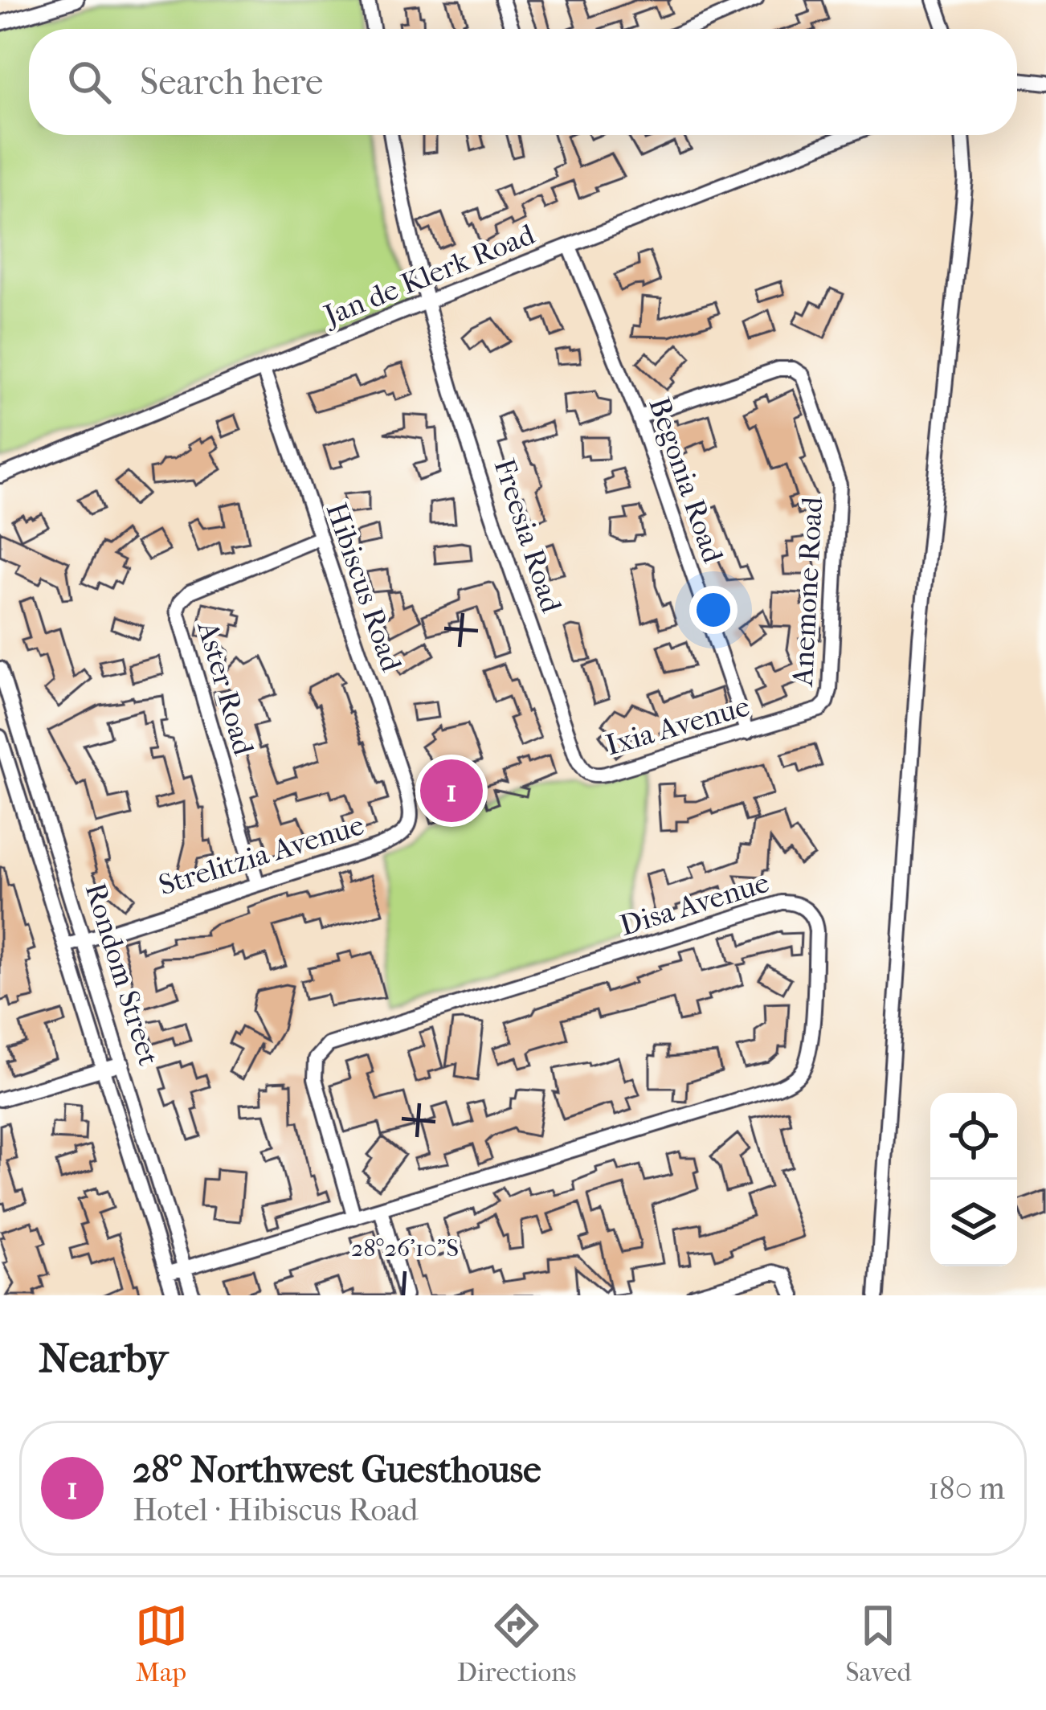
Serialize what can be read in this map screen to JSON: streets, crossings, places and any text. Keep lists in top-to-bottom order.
{
  "streets": {
    "street": [
      "Jan de Klerk Road",
      "Begonia Road",
      "Freesia Road",
      "Hibiscus Road",
      "Anemone Road",
      "Aster Road",
      "Ixia Avenue",
      "Strelitzia Avenue",
      "Disa Avenue",
      "Rondom Street"
    ]
  },
  "crossings": [
    ["Jan de Klerk Road", "Begonia Road"],
    ["Jan de Klerk Road", "Freesia Road"],
    ["Jan de Klerk Road", "Hibiscus Road"],
    ["Begonia Road", "Anemone Road"],
    ["Begonia Road", "Ixia Avenue"],
    ["Freesia Road", "Ixia Avenue"],
    ["Hibiscus Road", "Aster Road"],
    ["Hibiscus Road", "Strelitzia Avenue"],
    ["Anemone Road", "Ixia Avenue"],
    ["Aster Road", "Strelitzia Avenue"],
    ["Strelitzia Avenue", "Rondom Street"],
    ["Disa Avenue", "Rondom Street"]
  ],
  "page": {
    "search": "Search here",
    "pins": "1",
    "heading": "Nearby",
    "list": [
      {
        "mark": "1",
        "name": "28° Northwest Guesthouse",
        "note": "Hotel · Hibiscus Road",
        "value": "180 m"
      }
    ],
    "nav": ["Map", "Directions", "Saved"]
  },
  "coordinates": ["28°26'10\"S"]
}
